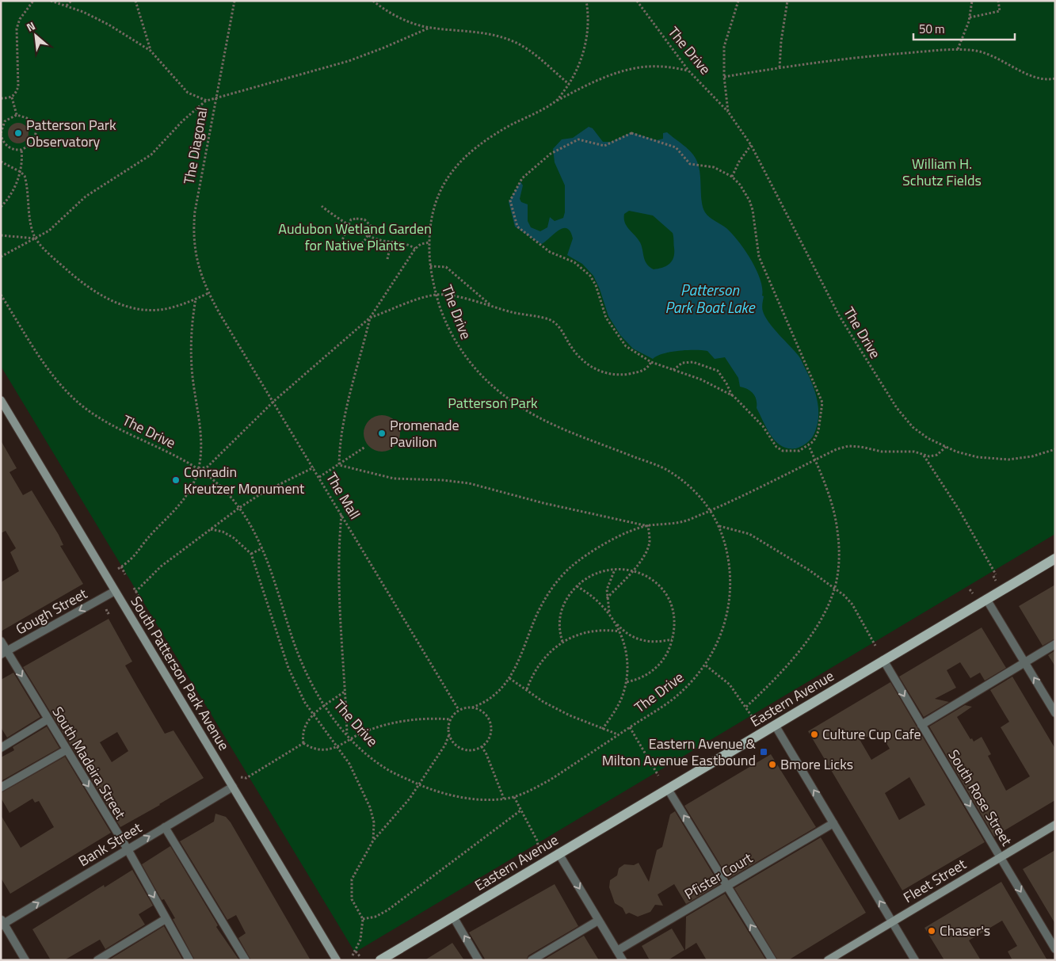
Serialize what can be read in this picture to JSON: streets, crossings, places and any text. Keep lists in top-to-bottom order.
{
  "streets": {
    "main road": ["Eastern Avenue"],
    "street": [
      "Gough Street",
      "South Patterson Park Avenue",
      "South Madeira Street",
      "South Rose Street",
      "Bank Street",
      "Pfister Court",
      "Fleet Street"
    ],
    "path": ["The Drive", "The Diagonal", "The Mall"]
  },
  "crossings": [
    ["The Diagonal", "The Mall"],
    ["Gough Street", "South Patterson Park Avenue"],
    ["Gough Street", "South Madeira Street"],
    ["South Patterson Park Avenue", "Bank Street"],
    ["Eastern Avenue", "South Rose Street"],
    ["South Madeira Street", "Bank Street"],
    ["South Rose Street", "Fleet Street"]
  ],
  "one_way": [
    "Gough Street",
    "South Madeira Street",
    "South Rose Street",
    "Bank Street"
  ],
  "water": ["Patterson Park Boat Lake"],
  "parks": ["William H. Schutz Fields", "Audubon Wetland Garden for Native Plants", "Patterson Park"],
  "places": {
    "other": [
      "Patterson Park Observatory",
      "Promenade Pavilion",
      "Conradin Kreutzer Monument",
      "Culture Cup Cafe",
      "Bmore Licks",
      "Chaser's"
    ],
    "transit": ["Eastern Avenue & Milton Avenue Eastbound"]
  },
  "scale_bar": "50 m",
  "north": "top left"
}
